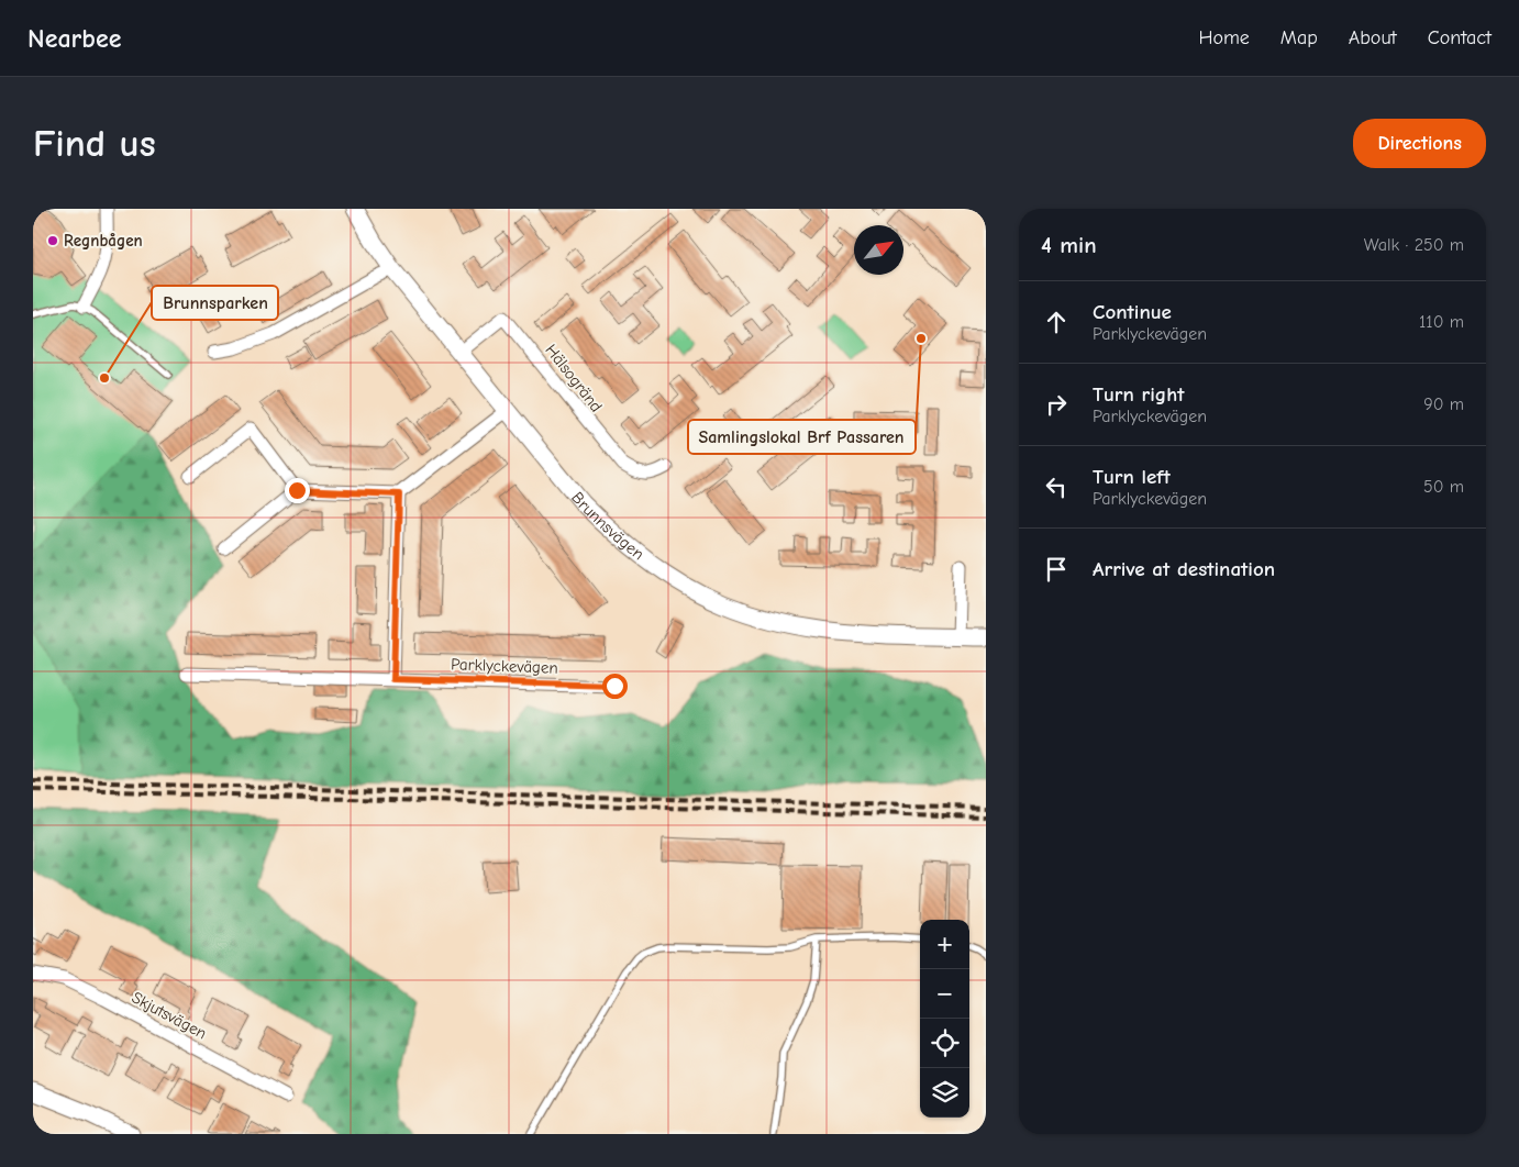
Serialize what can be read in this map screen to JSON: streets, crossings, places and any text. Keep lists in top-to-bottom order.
{
  "streets": {
    "street": [
      "Hälsogränd",
      "Brunnsvägen",
      "Parklyckevägen",
      "Skjutsvägen"
    ]
  },
  "crossings": [
    ["Hälsogränd", "Brunnsvägen"]
  ],
  "places": ["Regnbågen", "Samlingslokal Brf Passaren", "Brunnsparken"],
  "north": "top right",
  "page": {
    "header": "Nearbee",
    "nav": [
      "Home",
      "Map",
      "About",
      "Contact"
    ],
    "buttons": "Directions",
    "title": "Find us",
    "heading": ["4 min", "Walk · 250 m"],
    "list": [
      ["Continue", "Parklyckevägen", "110 m"],
      ["Turn right", "Parklyckevägen", "90 m"],
      ["Turn left", "Parklyckevägen", "50 m"],
      "Arrive at destination"
    ],
    "map_buttons": ["+", "−"]
  }
}
